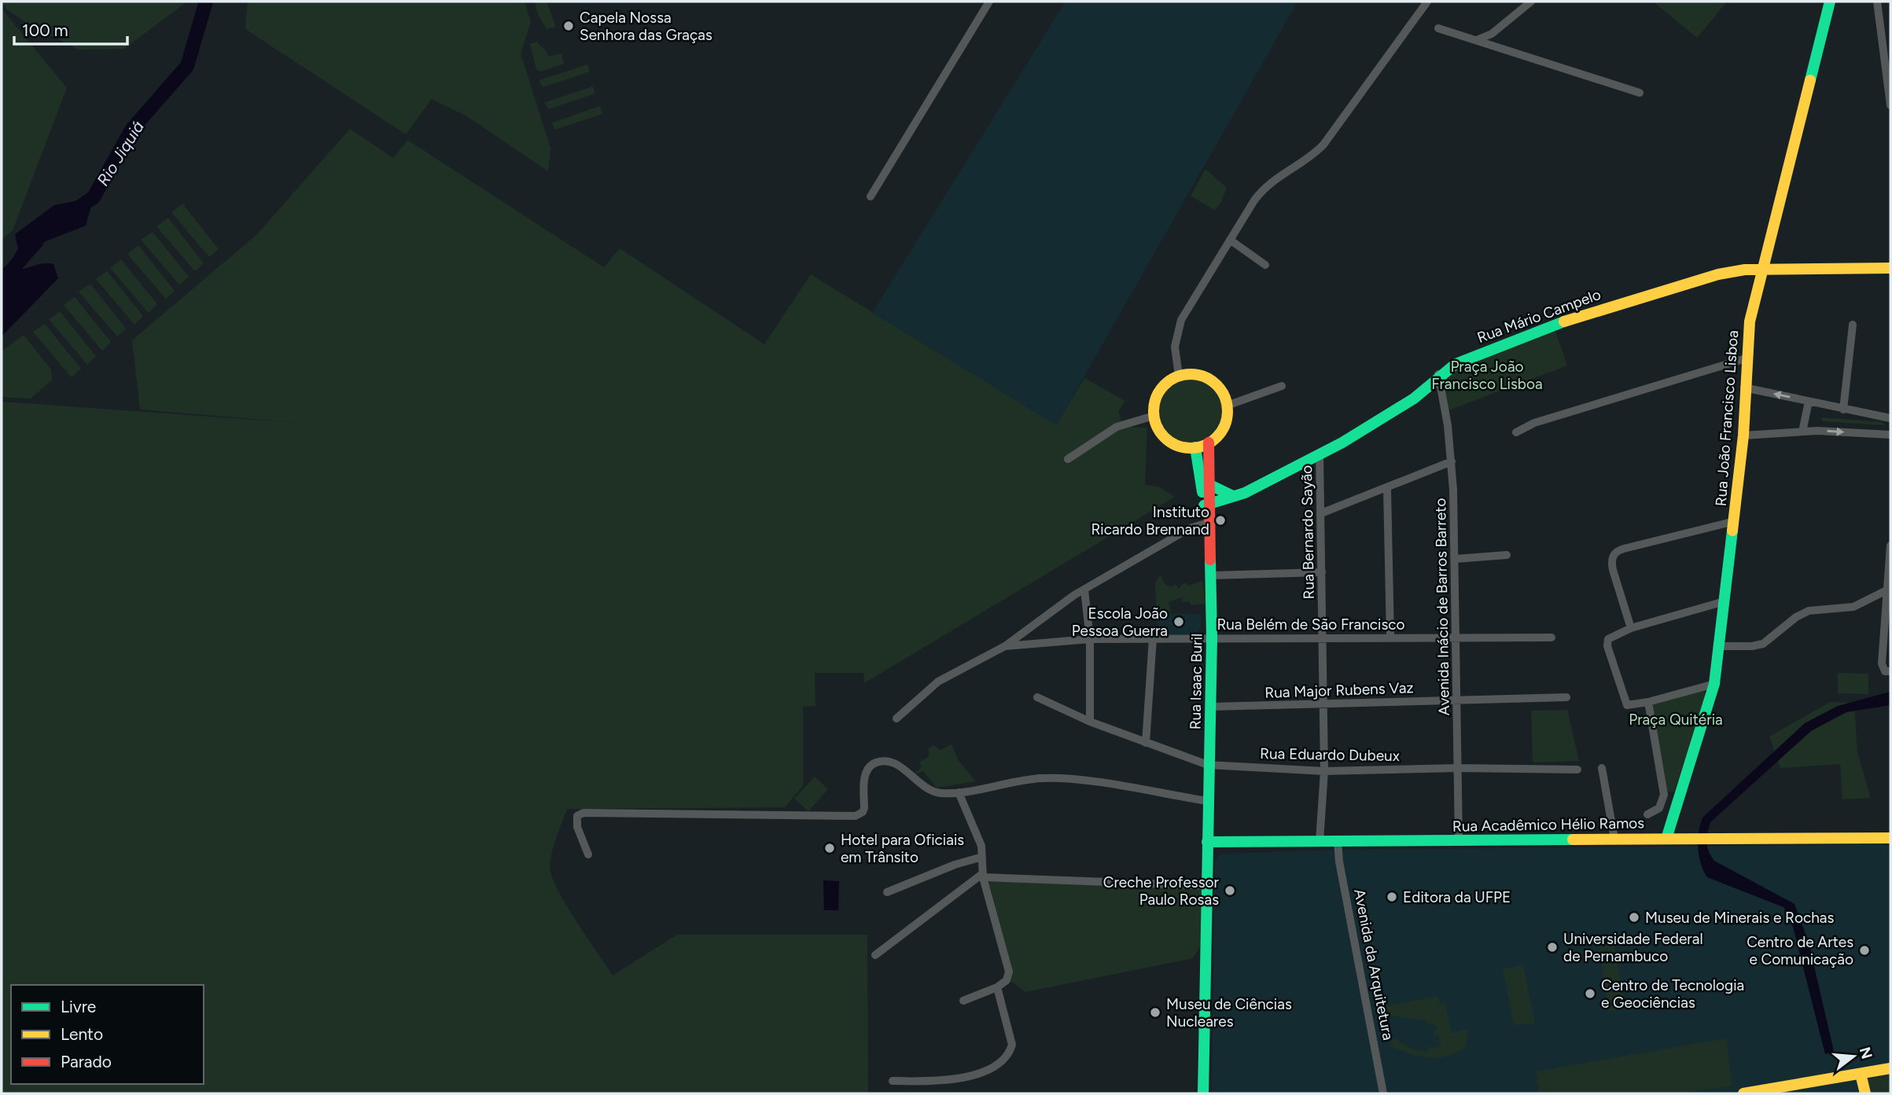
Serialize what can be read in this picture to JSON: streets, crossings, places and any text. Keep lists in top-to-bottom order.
{
  "streets": {
    "street": [
      "Rua Mário Campelo",
      "Rua João Francisco Lisboa",
      "Rua Bernardo Sayão",
      "Avenida Inácio de Barros Barreto",
      "Rua Belém de São Francisco",
      "Rua Isaac Buril",
      "Rua Major Rubens Vaz",
      "Rua Eduardo Dubeux",
      "Rua Acadêmico Hélio Ramos",
      "Avenida da Arquitetura"
    ]
  },
  "crossings": [
    ["Rua Mário Campelo", "Rua João Francisco Lisboa"],
    ["Rua Mário Campelo", "Rua Bernardo Sayão"],
    ["Rua Mário Campelo", "Avenida Inácio de Barros Barreto"],
    ["Rua Mário Campelo", "Rua Isaac Buril"],
    ["Rua João Francisco Lisboa", "Rua Acadêmico Hélio Ramos"],
    ["Rua Bernardo Sayão", "Rua Belém de São Francisco"],
    ["Rua Bernardo Sayão", "Rua Major Rubens Vaz"],
    ["Rua Bernardo Sayão", "Rua Eduardo Dubeux"],
    ["Rua Bernardo Sayão", "Rua Acadêmico Hélio Ramos"],
    ["Avenida Inácio de Barros Barreto", "Rua Belém de São Francisco"],
    ["Avenida Inácio de Barros Barreto", "Rua Major Rubens Vaz"],
    ["Avenida Inácio de Barros Barreto", "Rua Eduardo Dubeux"],
    ["Avenida Inácio de Barros Barreto", "Rua Acadêmico Hélio Ramos"],
    ["Rua Belém de São Francisco", "Rua Isaac Buril"],
    ["Rua Isaac Buril", "Rua Major Rubens Vaz"],
    ["Rua Isaac Buril", "Rua Eduardo Dubeux"],
    ["Rua Isaac Buril", "Rua Acadêmico Hélio Ramos"],
    ["Rua Acadêmico Hélio Ramos", "Avenida da Arquitetura"]
  ],
  "water": ["Rio Jiquiá"],
  "parks": ["Praça João Francisco Lisboa", "Praça Quitéria"],
  "places": [
    "Capela Nossa Senhora das Graças",
    "Instituto Ricardo Brennand",
    "Escola João Pessoa Guerra",
    "Hotel para Oficiais em Trânsito",
    "Creche Professor Paulo Rosas",
    "Editora da UFPE",
    "Museu de Minerais e Rochas",
    "Universidade Federal de Pernambuco",
    "Centro de Artes e Comunicação",
    "Centro de Tecnologia e Geociências",
    "Museu de Ciências Nucleares"
  ],
  "legend": ["Livre", "Lento", "Parado"],
  "scale_bar": "100 m",
  "north": "right"
}
